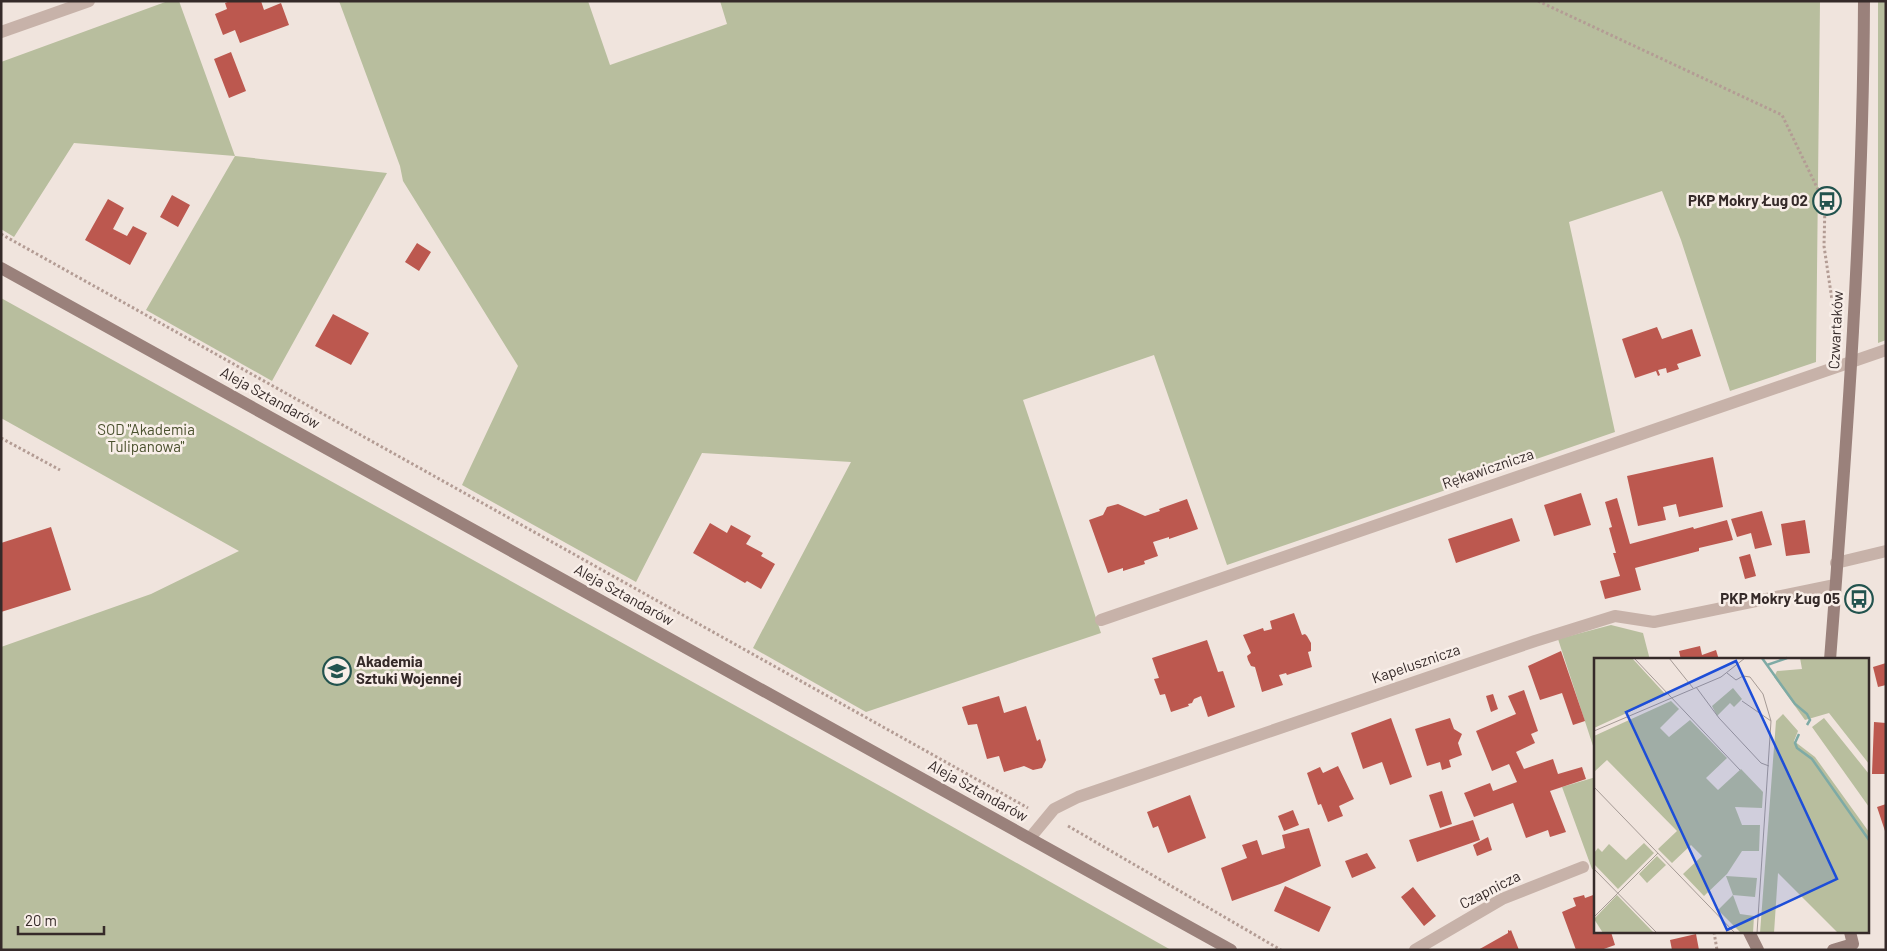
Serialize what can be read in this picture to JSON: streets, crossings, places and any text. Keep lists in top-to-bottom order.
{
  "streets": {
    "street": [
      "Czwartaków",
      "Aleja Sztandarów",
      "Rękawicznicza",
      "Kapelusznicza",
      "Czapnicza"
    ]
  },
  "crossings": [
    ["Czwartaków", "Rękawicznicza"],
    ["Czwartaków", "Kapelusznicza"],
    ["Aleja Sztandarów", "Kapelusznicza"]
  ],
  "parks": ["SOD \"Akademia Tulipanowa\""],
  "places": {
    "bus stop": ["PKP Mokry Ług 02", "PKP Mokry Ług 05"],
    "school or university": ["Akademia Sztuki Wojennej"]
  },
  "scale_bar": "20 m"
}
